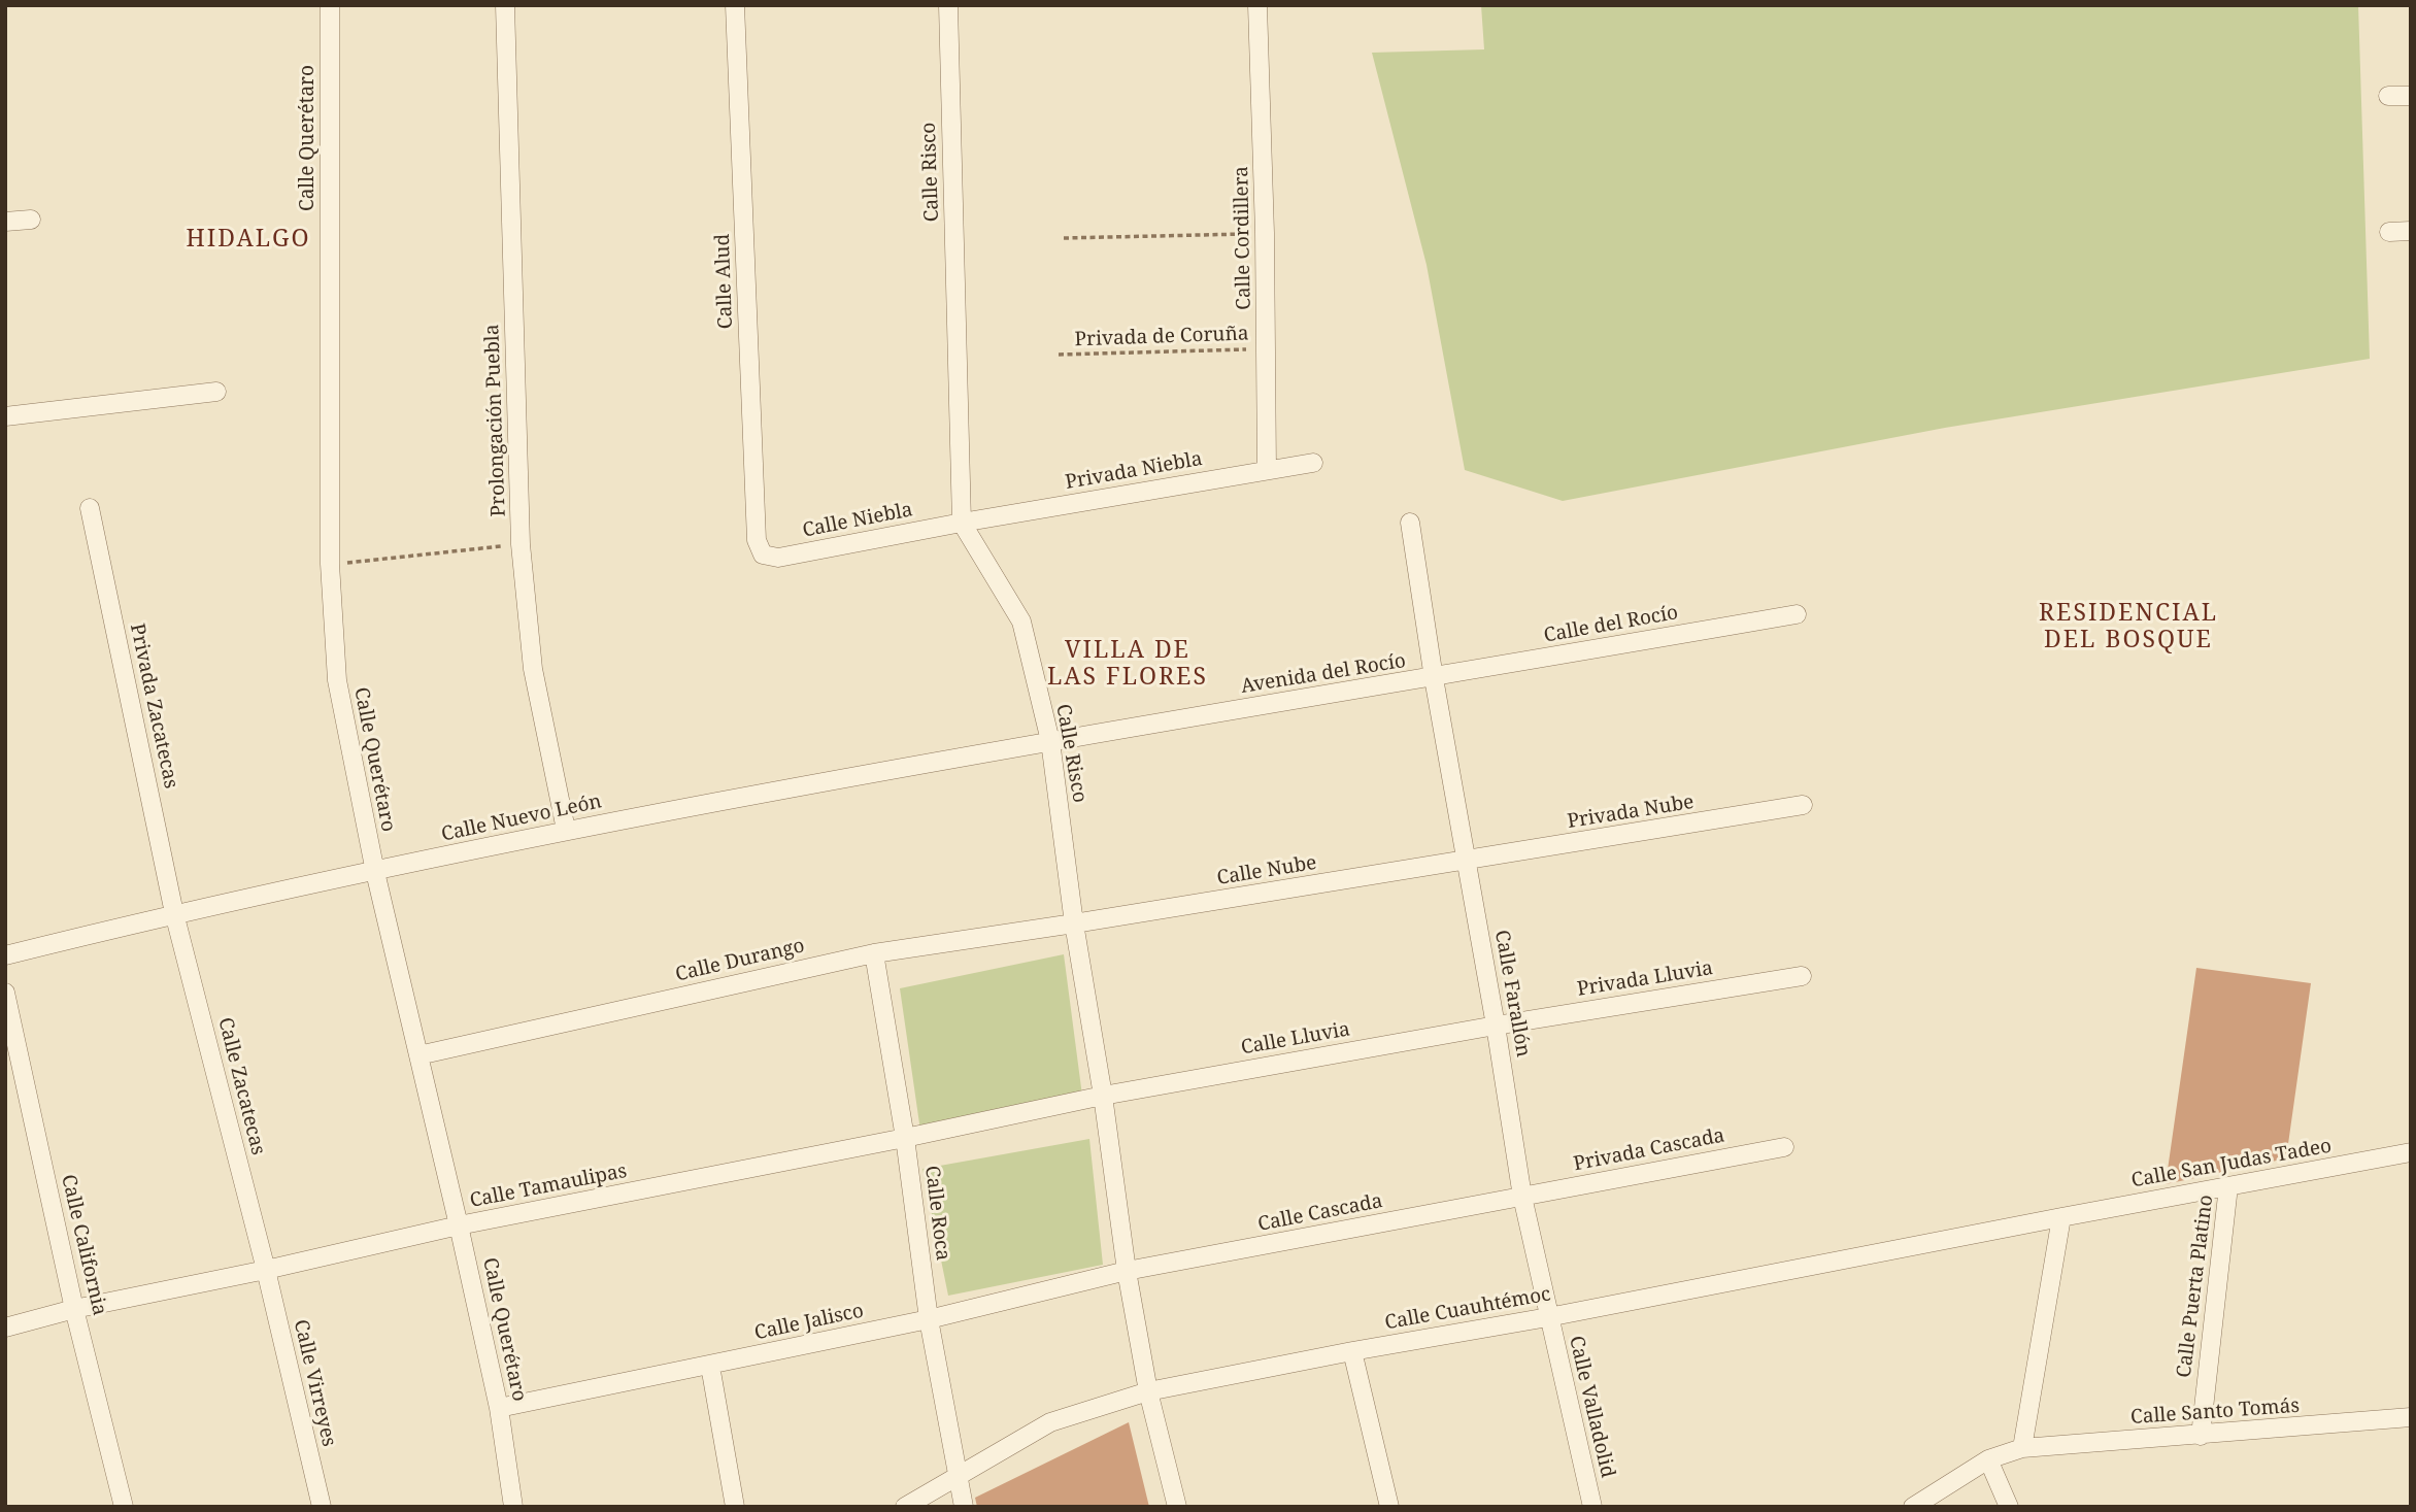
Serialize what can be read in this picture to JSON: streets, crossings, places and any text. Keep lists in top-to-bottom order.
{
  "streets": {
    "street": [
      "Calle Querétaro",
      "Calle Risco",
      "Calle Cordillera",
      "Calle Alud",
      "Prolongación Puebla",
      "Privada Niebla",
      "Calle Niebla",
      "Calle del Rocío",
      "Avenida del Rocío",
      "Privada Zacatecas",
      "Privada Nube",
      "Calle Nuevo León",
      "Calle Nube",
      "Calle Durango",
      "Privada Lluvia",
      "Calle Farallón",
      "Calle Lluvia",
      "Calle Zacatecas",
      "Privada Cascada",
      "Calle San Judas Tadeo",
      "Calle Tamaulipas",
      "Calle Roca",
      "Calle Cascada",
      "Calle California",
      "Calle Puerta Platino",
      "Calle Cuauhtémoc",
      "Calle Jalisco",
      "Calle Virreyes",
      "Calle Valladolid",
      "Calle Santo Tomás"
    ],
    "path": ["Privada de Coruña"]
  },
  "crossings": [
    ["Calle Querétaro", "Calle Nuevo León"],
    ["Calle Querétaro", "Calle Durango"],
    ["Calle Querétaro", "Calle Tamaulipas"],
    ["Calle Querétaro", "Calle Jalisco"],
    ["Calle Risco", "Privada Niebla"],
    ["Calle Risco", "Calle Niebla"],
    ["Calle Risco", "Avenida del Rocío"],
    ["Calle Risco", "Calle Nuevo León"],
    ["Calle Risco", "Calle Nube"],
    ["Calle Risco", "Calle Durango"],
    ["Calle Risco", "Calle Lluvia"],
    ["Calle Risco", "Calle Tamaulipas"],
    ["Calle Risco", "Calle Cascada"],
    ["Calle Risco", "Calle Cuauhtémoc"],
    ["Calle Risco", "Calle Jalisco"],
    ["Calle Cordillera", "Privada de Coruña"],
    ["Calle Cordillera", "Privada Niebla"],
    ["Calle Alud", "Calle Niebla"],
    ["Prolongación Puebla", "Calle Nuevo León"],
    ["Privada Niebla", "Calle Niebla"],
    ["Calle del Rocío", "Avenida del Rocío"],
    ["Calle del Rocío", "Calle Farallón"],
    ["Avenida del Rocío", "Calle Nuevo León"],
    ["Avenida del Rocío", "Calle Farallón"],
    ["Privada Zacatecas", "Calle Nuevo León"],
    ["Privada Zacatecas", "Calle Zacatecas"],
    ["Privada Nube", "Calle Nube"],
    ["Privada Nube", "Calle Farallón"],
    ["Calle Nuevo León", "Calle Zacatecas"],
    ["Calle Nube", "Calle Durango"],
    ["Calle Nube", "Calle Farallón"],
    ["Calle Durango", "Calle Roca"],
    ["Privada Lluvia", "Calle Farallón"],
    ["Privada Lluvia", "Calle Lluvia"],
    ["Calle Farallón", "Calle Lluvia"],
    ["Calle Farallón", "Privada Cascada"],
    ["Calle Farallón", "Calle Cascada"],
    ["Calle Farallón", "Calle Cuauhtémoc"],
    ["Calle Farallón", "Calle Valladolid"],
    ["Calle Lluvia", "Calle Tamaulipas"],
    ["Calle Zacatecas", "Calle Tamaulipas"],
    ["Calle Zacatecas", "Calle Virreyes"],
    ["Privada Cascada", "Calle Cascada"],
    ["Calle San Judas Tadeo", "Calle Puerta Platino"],
    ["Calle San Judas Tadeo", "Calle Cuauhtémoc"],
    ["Calle Tamaulipas", "Calle Roca"],
    ["Calle Tamaulipas", "Calle California"],
    ["Calle Tamaulipas", "Calle Virreyes"],
    ["Calle Roca", "Calle Cuauhtémoc"],
    ["Calle Roca", "Calle Jalisco"],
    ["Calle Cascada", "Calle Jalisco"],
    ["Calle Puerta Platino", "Calle Santo Tomás"],
    ["Calle Cuauhtémoc", "Calle Valladolid"]
  ],
  "districts": ["HIDALGO", "RESIDENCIAL DEL BOSQUE", "VILLA DE LAS FLORES"]
}
